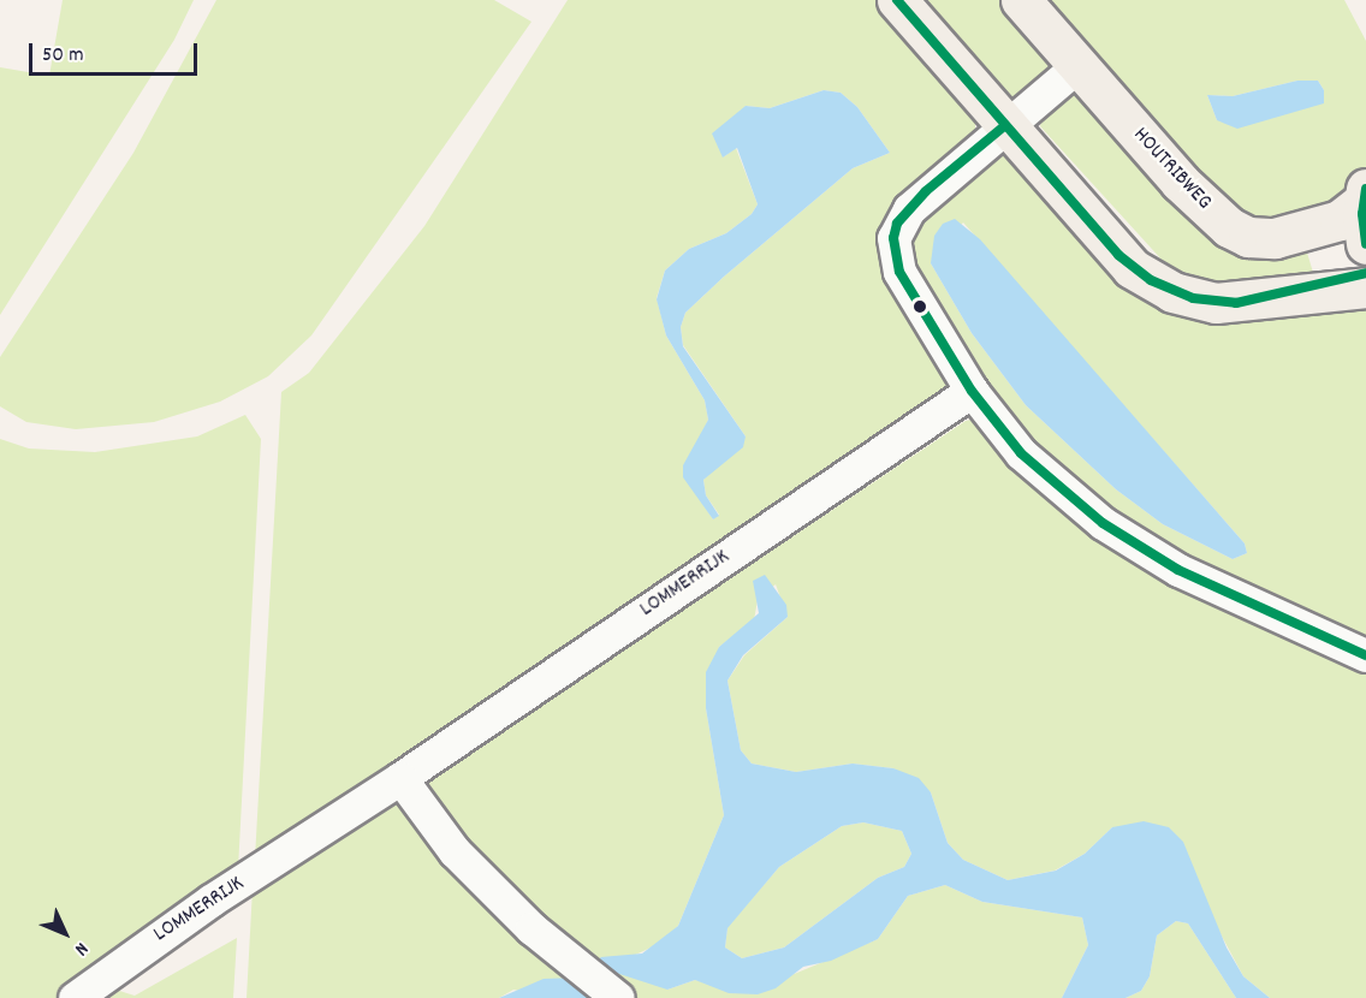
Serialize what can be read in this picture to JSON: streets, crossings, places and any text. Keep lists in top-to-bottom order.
{
  "streets": {
    "main road": ["HOUTRIBWEG"],
    "street": ["LOMMERRIJK"]
  },
  "scale_bar": "50 m",
  "north": "bottom right"
}
